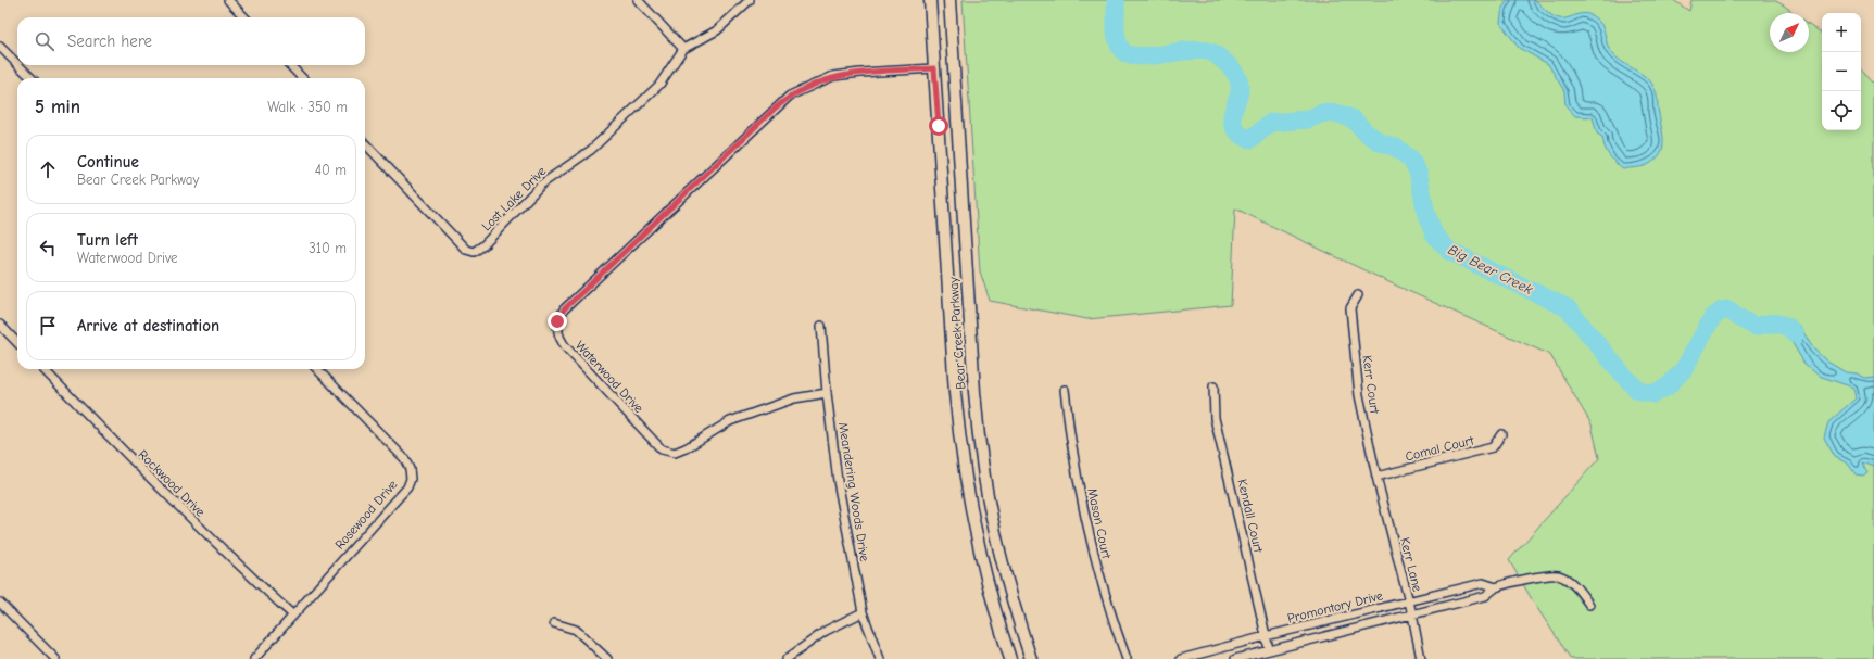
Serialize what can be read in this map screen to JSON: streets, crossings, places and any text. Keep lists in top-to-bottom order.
{
  "streets": {
    "main road": ["Bear Creek Parkway"],
    "street": [
      "Lost Lake Drive",
      "Waterwood Drive",
      "Kerr Court",
      "Comal Court",
      "Rockwood Drive",
      "Meandering Woods Drive",
      "Rosewood Drive",
      "Kendall Court",
      "Mason Court",
      "Kerr Lane",
      "Promontory Drive"
    ]
  },
  "crossings": [
    ["Bear Creek Parkway", "Waterwood Drive"],
    ["Waterwood Drive", "Meandering Woods Drive"],
    ["Kerr Court", "Comal Court"],
    ["Kerr Court", "Kerr Lane"],
    ["Comal Court", "Kerr Lane"],
    ["Rockwood Drive", "Rosewood Drive"],
    ["Kendall Court", "Promontory Drive"],
    ["Kerr Lane", "Promontory Drive"]
  ],
  "water": ["Big Bear Creek"],
  "north": "top right",
  "page": {
    "map_buttons": ["+", "−"],
    "search": "Search here",
    "heading": ["5 min", "Walk · 350 m"],
    "list": [
      ["Continue", "Bear Creek Parkway", "40 m"],
      ["Turn left", "Waterwood Drive", "310 m"],
      "Arrive at destination"
    ]
  }
}
